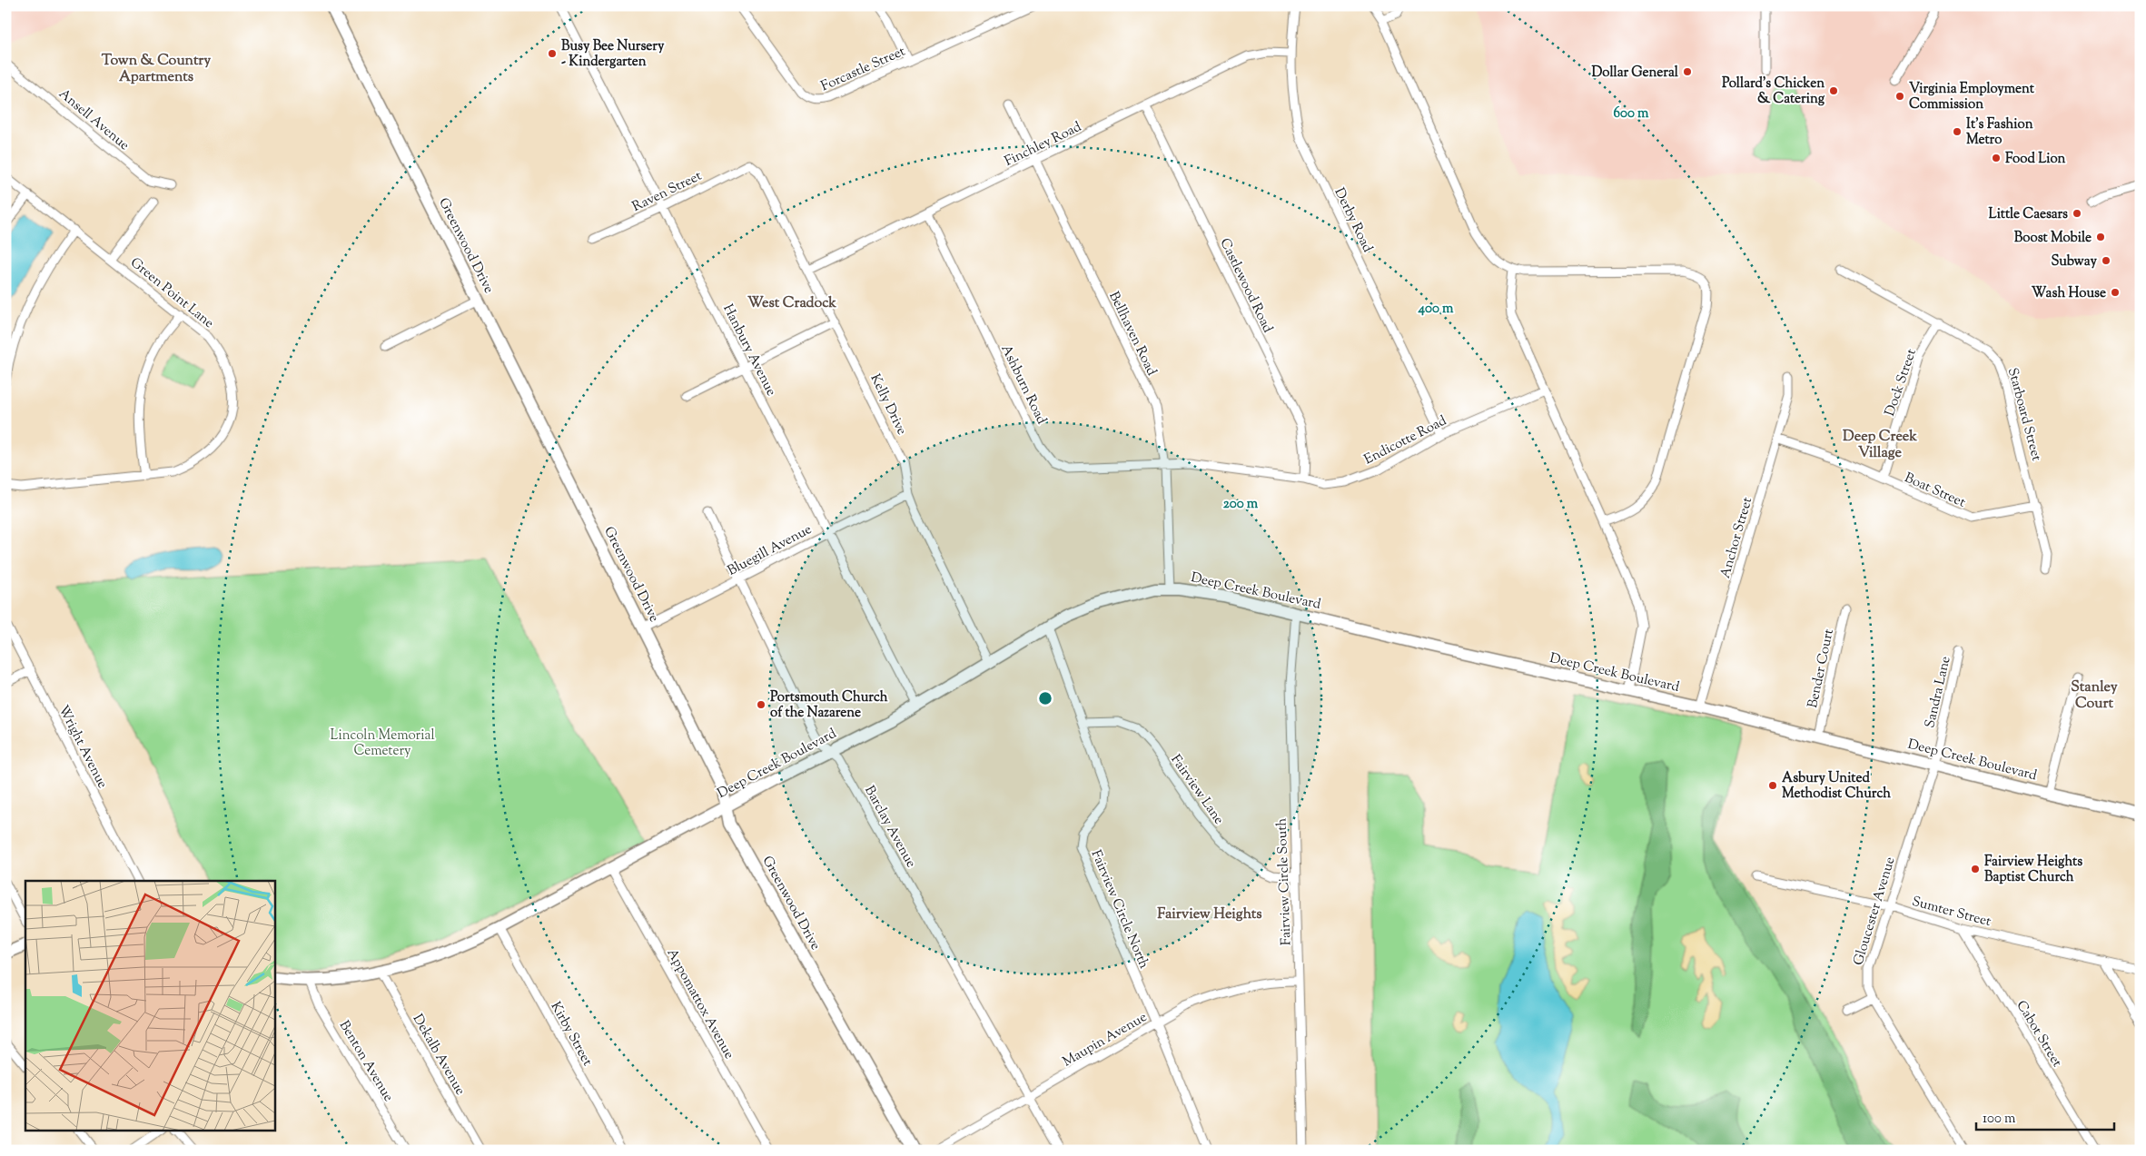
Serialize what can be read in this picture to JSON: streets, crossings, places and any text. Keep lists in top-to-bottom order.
{
  "streets": {
    "street": [
      "Forcastle Street",
      "Ansell Avenue",
      "Finchley Road",
      "Raven Street",
      "Derby Road",
      "Greenwood Drive",
      "Castlewood Road",
      "Green Point Lane",
      "Bellhaven Road",
      "Hanbury Avenue",
      "Dock Street",
      "Ashburn Road",
      "Kelly Drive",
      "Starboard Street",
      "Endicotte Road",
      "Boat Street",
      "Anchor Street",
      "Bluegill Avenue",
      "Deep Creek Boulevard",
      "Bender Court",
      "Sandra Lane",
      "Wright Avenue",
      "Fairview Lane",
      "Barclay Avenue",
      "Fairview Circle South",
      "Fairview Circle North",
      "Gloucester Avenue",
      "Sumter Street",
      "Appomattox Avenue",
      "Kirby Street",
      "Cabot Street",
      "Maupin Avenue",
      "Dekalb Avenue",
      "Benton Avenue"
    ]
  },
  "crossings": [
    ["Finchley Road", "Derby Road"],
    ["Finchley Road", "Castlewood Road"],
    ["Finchley Road", "Bellhaven Road"],
    ["Finchley Road", "Ashburn Road"],
    ["Finchley Road", "Kelly Drive"],
    ["Raven Street", "Hanbury Avenue"],
    ["Raven Street", "Kelly Drive"],
    ["Derby Road", "Endicotte Road"],
    ["Greenwood Drive", "Bluegill Avenue"],
    ["Greenwood Drive", "Deep Creek Boulevard"],
    ["Castlewood Road", "Endicotte Road"],
    ["Bellhaven Road", "Ashburn Road"],
    ["Bellhaven Road", "Endicotte Road"],
    ["Bellhaven Road", "Deep Creek Boulevard"],
    ["Hanbury Avenue", "Bluegill Avenue"],
    ["Hanbury Avenue", "Deep Creek Boulevard"],
    ["Dock Street", "Starboard Street"],
    ["Dock Street", "Boat Street"],
    ["Ashburn Road", "Endicotte Road"],
    ["Kelly Drive", "Bluegill Avenue"],
    ["Kelly Drive", "Deep Creek Boulevard"],
    ["Starboard Street", "Boat Street"],
    ["Boat Street", "Anchor Street"],
    ["Anchor Street", "Deep Creek Boulevard"],
    ["Bluegill Avenue", "Barclay Avenue"],
    ["Deep Creek Boulevard", "Bender Court"],
    ["Deep Creek Boulevard", "Sandra Lane"],
    ["Deep Creek Boulevard", "Barclay Avenue"],
    ["Deep Creek Boulevard", "Fairview Circle South"],
    ["Deep Creek Boulevard", "Fairview Circle North"],
    ["Deep Creek Boulevard", "Gloucester Avenue"],
    ["Deep Creek Boulevard", "Appomattox Avenue"],
    ["Deep Creek Boulevard", "Kirby Street"],
    ["Deep Creek Boulevard", "Dekalb Avenue"],
    ["Deep Creek Boulevard", "Benton Avenue"],
    ["Sandra Lane", "Gloucester Avenue"],
    ["Fairview Lane", "Fairview Circle South"],
    ["Fairview Lane", "Fairview Circle North"],
    ["Barclay Avenue", "Maupin Avenue"],
    ["Fairview Circle South", "Maupin Avenue"],
    ["Fairview Circle North", "Maupin Avenue"],
    ["Gloucester Avenue", "Sumter Street"],
    ["Sumter Street", "Cabot Street"]
  ],
  "districts": [
    "Town & Country Apartments",
    "West Cradock",
    "Deep Creek Village",
    "Stanley Court",
    "Fairview Heights"
  ],
  "parks": ["Lincoln Memorial Cemetery"],
  "places": [
    "Busy Bee Nursery - Kindergarten",
    "Dollar General",
    "Pollard's Chicken & Catering",
    "Virginia Employment Commission",
    "It's Fashion Metro",
    "Food Lion",
    "Little Caesars",
    "Boost Mobile",
    "Subway",
    "Wash House",
    "Portsmouth Church of the Nazarene",
    "Asbury United Methodist Church",
    "Fairview Heights Baptist Church"
  ],
  "scale_bar": "100 m",
  "rings": ["600 m", "400 m", "200 m"]
}
